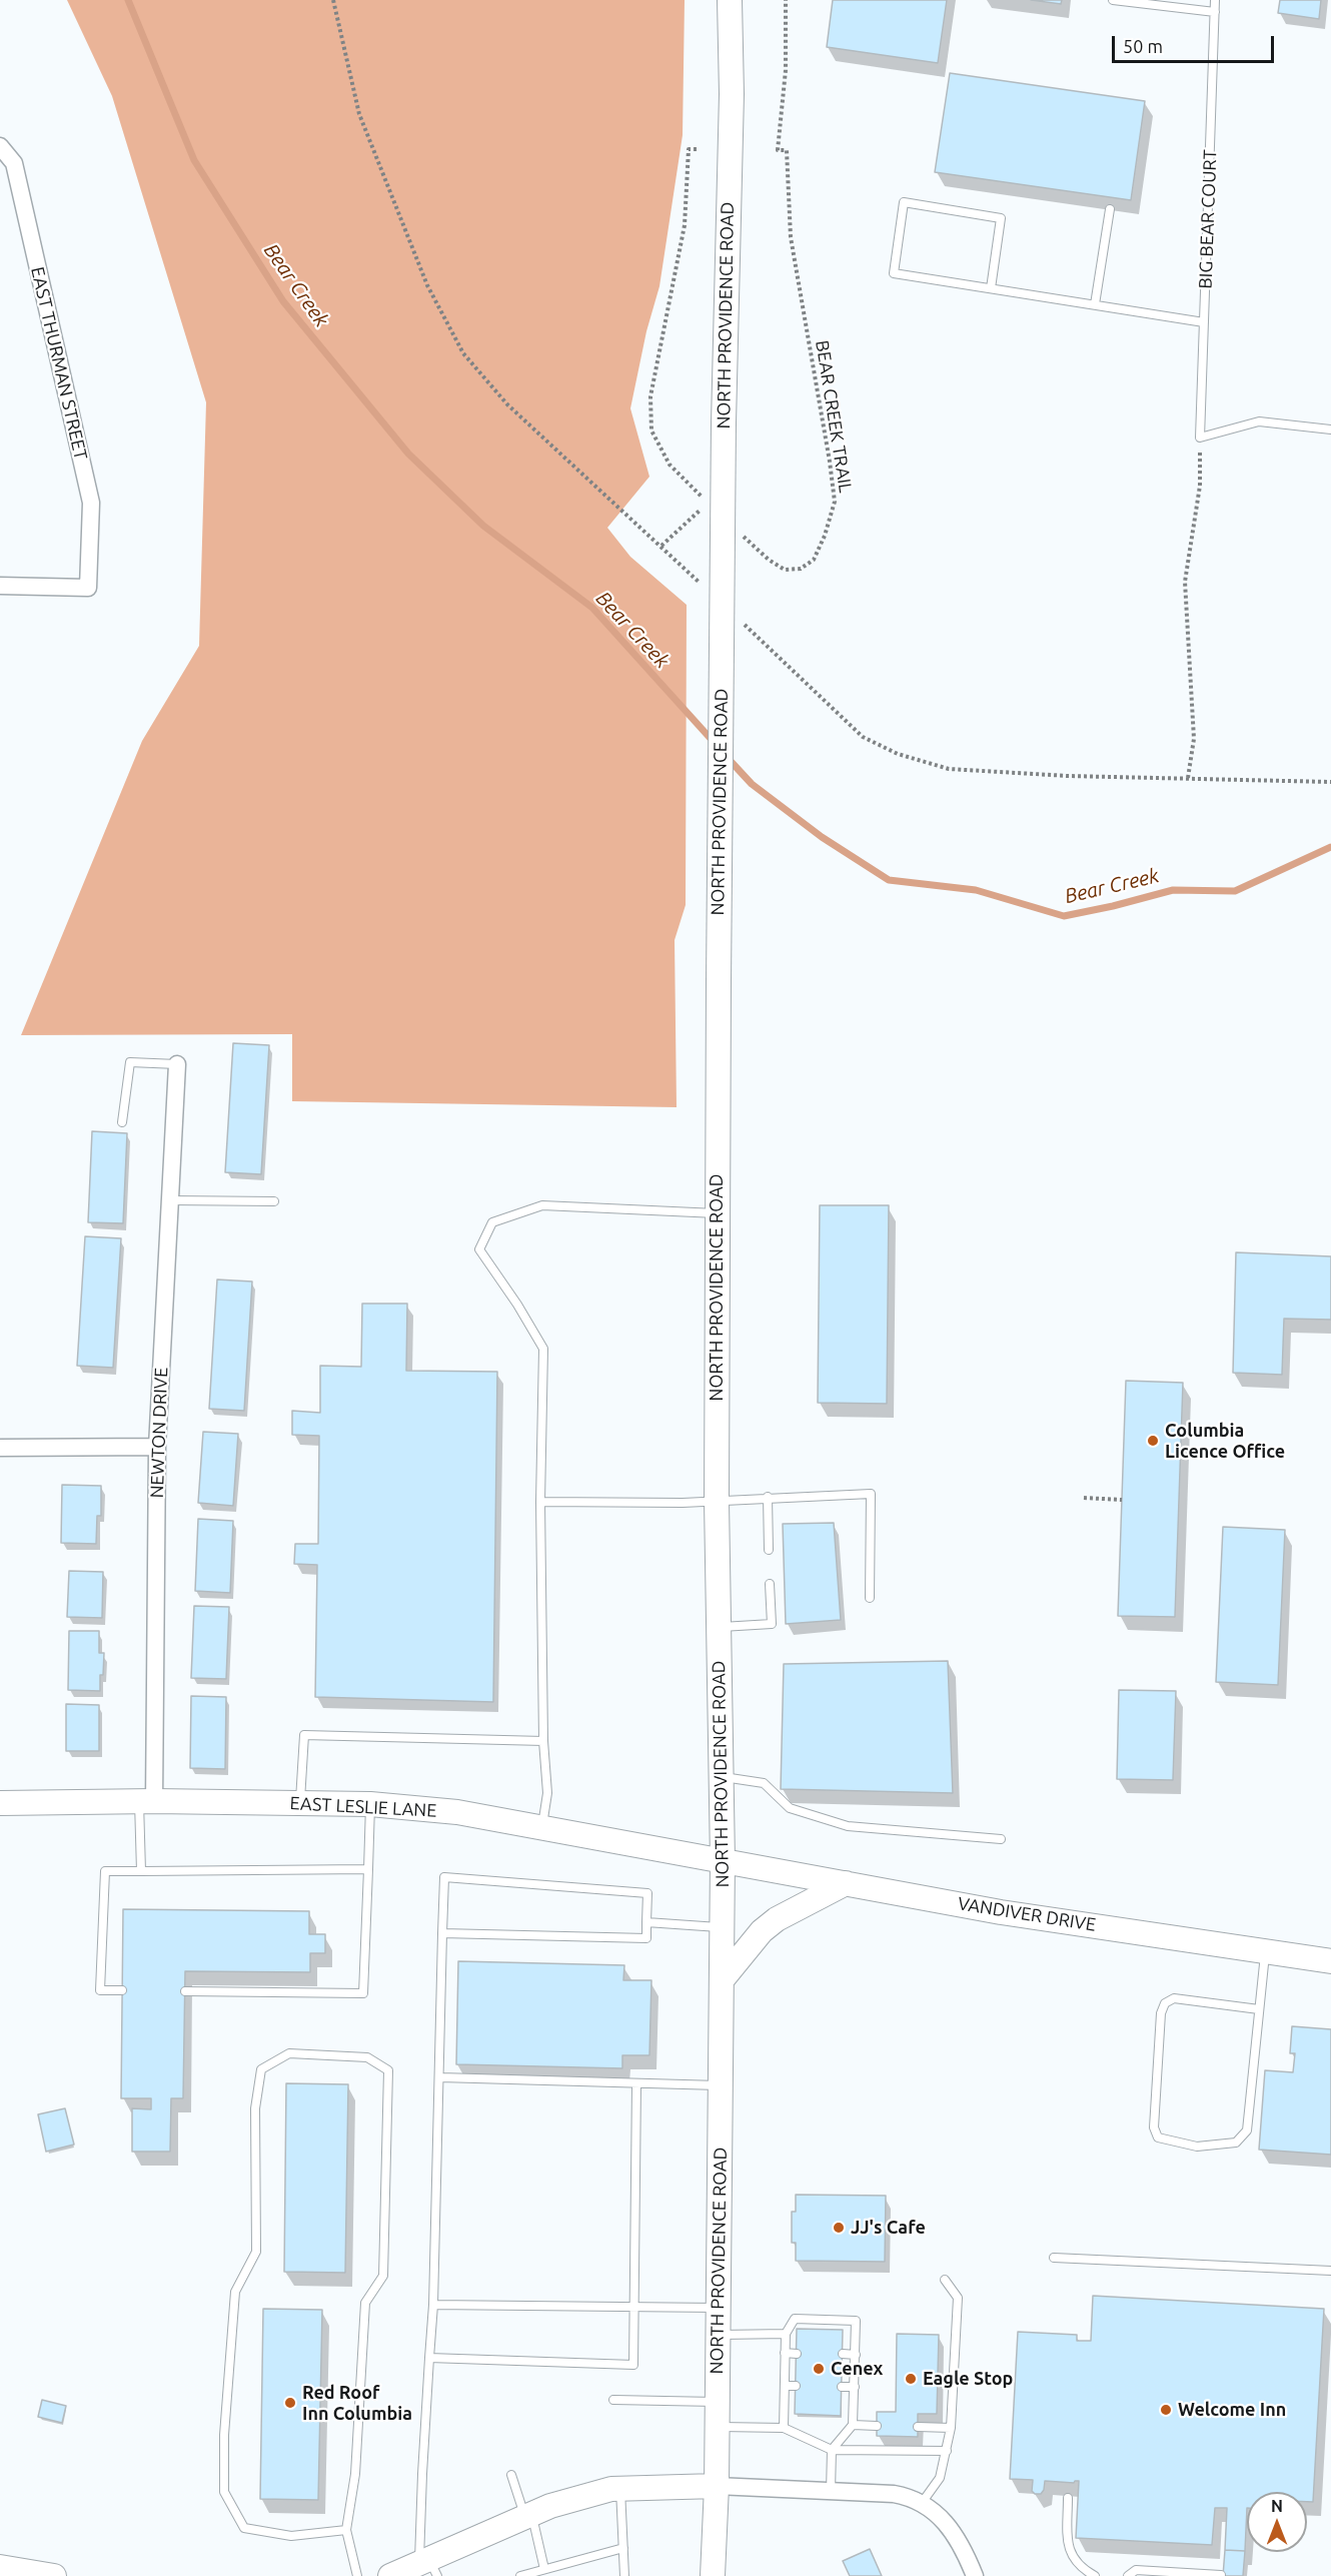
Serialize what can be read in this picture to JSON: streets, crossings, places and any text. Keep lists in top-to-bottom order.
{
  "streets": {
    "street": [
      "NORTH PROVIDENCE ROAD",
      "EAST THURMAN STREET",
      "NEWTON DRIVE",
      "EAST LESLIE LANE",
      "VANDIVER DRIVE"
    ],
    "lane": ["BIG BEAR COURT"],
    "path": ["BEAR CREEK TRAIL"]
  },
  "crossings": [
    ["NORTH PROVIDENCE ROAD", "EAST LESLIE LANE"],
    ["NORTH PROVIDENCE ROAD", "VANDIVER DRIVE"],
    ["NEWTON DRIVE", "EAST LESLIE LANE"],
    ["EAST LESLIE LANE", "VANDIVER DRIVE"]
  ],
  "water": ["Bear Creek"],
  "places": [
    "Columbia Licence Office",
    "JJ's Cafe",
    "Cenex",
    "Eagle Stop",
    "Red Roof Inn Columbia",
    "Welcome Inn"
  ],
  "scale_bar": "50 m",
  "north": "top"
}
